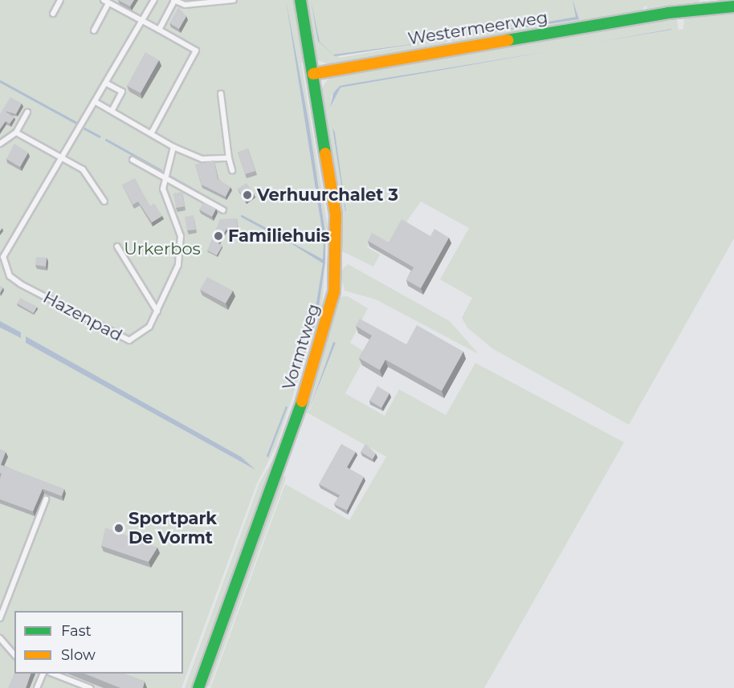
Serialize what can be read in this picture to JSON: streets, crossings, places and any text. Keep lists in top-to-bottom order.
{
  "streets": {
    "street": ["Westermeerweg", "Vormtweg"],
    "lane": ["Hazenpad"]
  },
  "crossings": [
    ["Westermeerweg", "Vormtweg"]
  ],
  "parks": ["Urkerbos"],
  "places": ["Verhuurchalet 3", "Familiehuis", "Sportpark De Vormt"],
  "legend": ["Fast", "Slow"]
}
